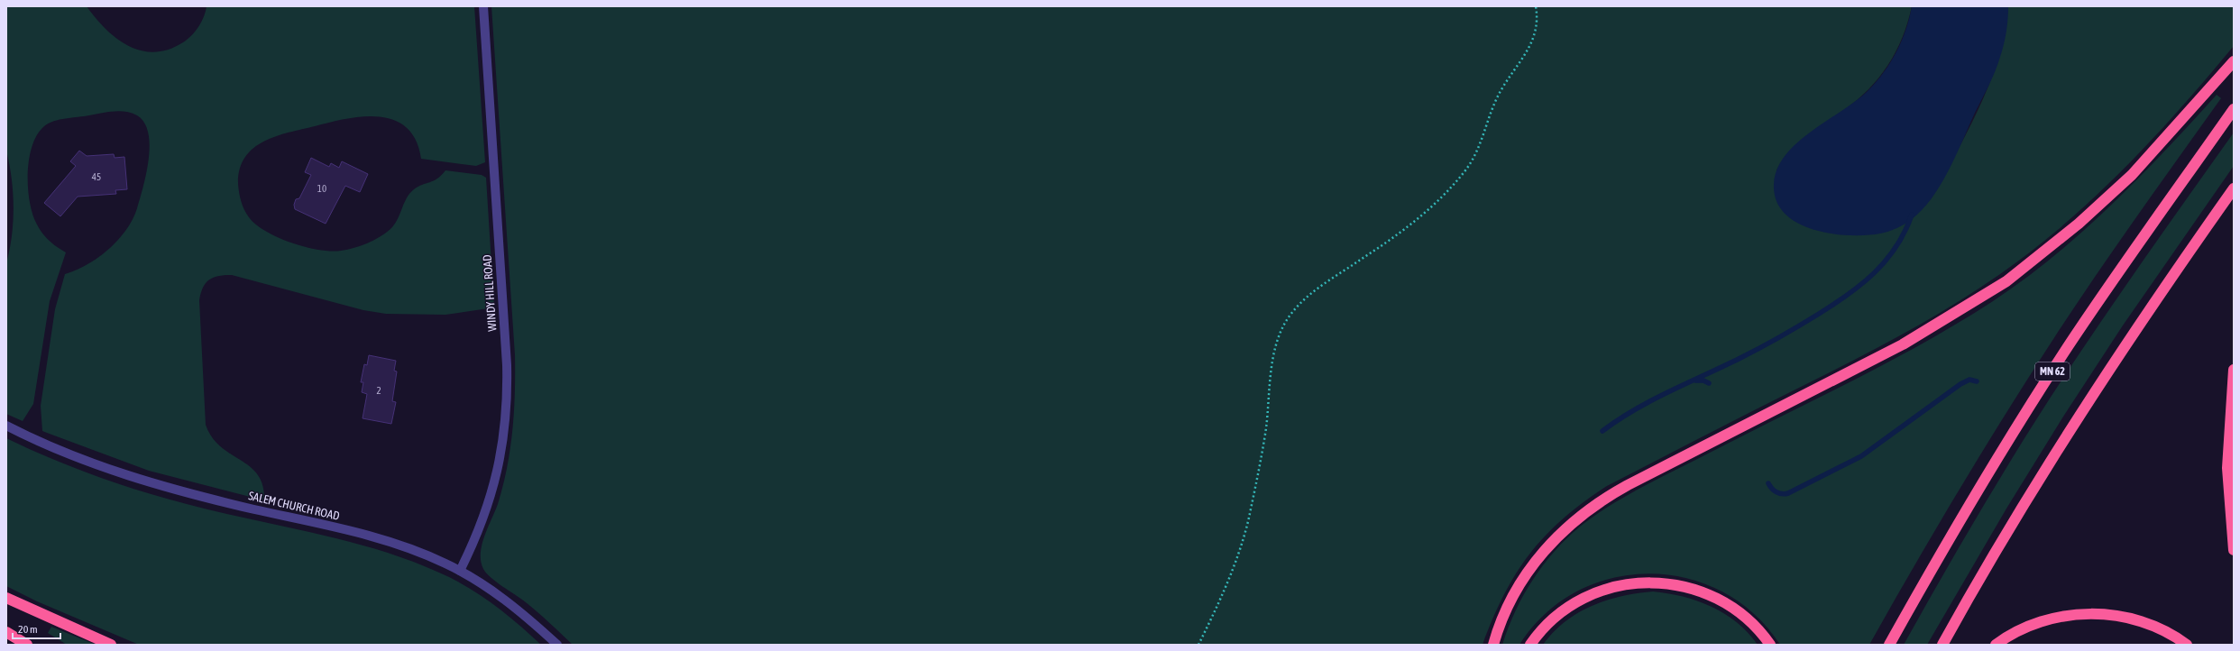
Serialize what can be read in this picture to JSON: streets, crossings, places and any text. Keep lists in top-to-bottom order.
{
  "streets": {
    "highway": ["MN 62"],
    "street": ["WINDY HILL ROAD", "SALEM CHURCH ROAD"]
  },
  "crossings": [
    ["WINDY HILL ROAD", "SALEM CHURCH ROAD"]
  ],
  "house_numbers": ["45", "10", "2"],
  "scale_bar": "20 m"
}
